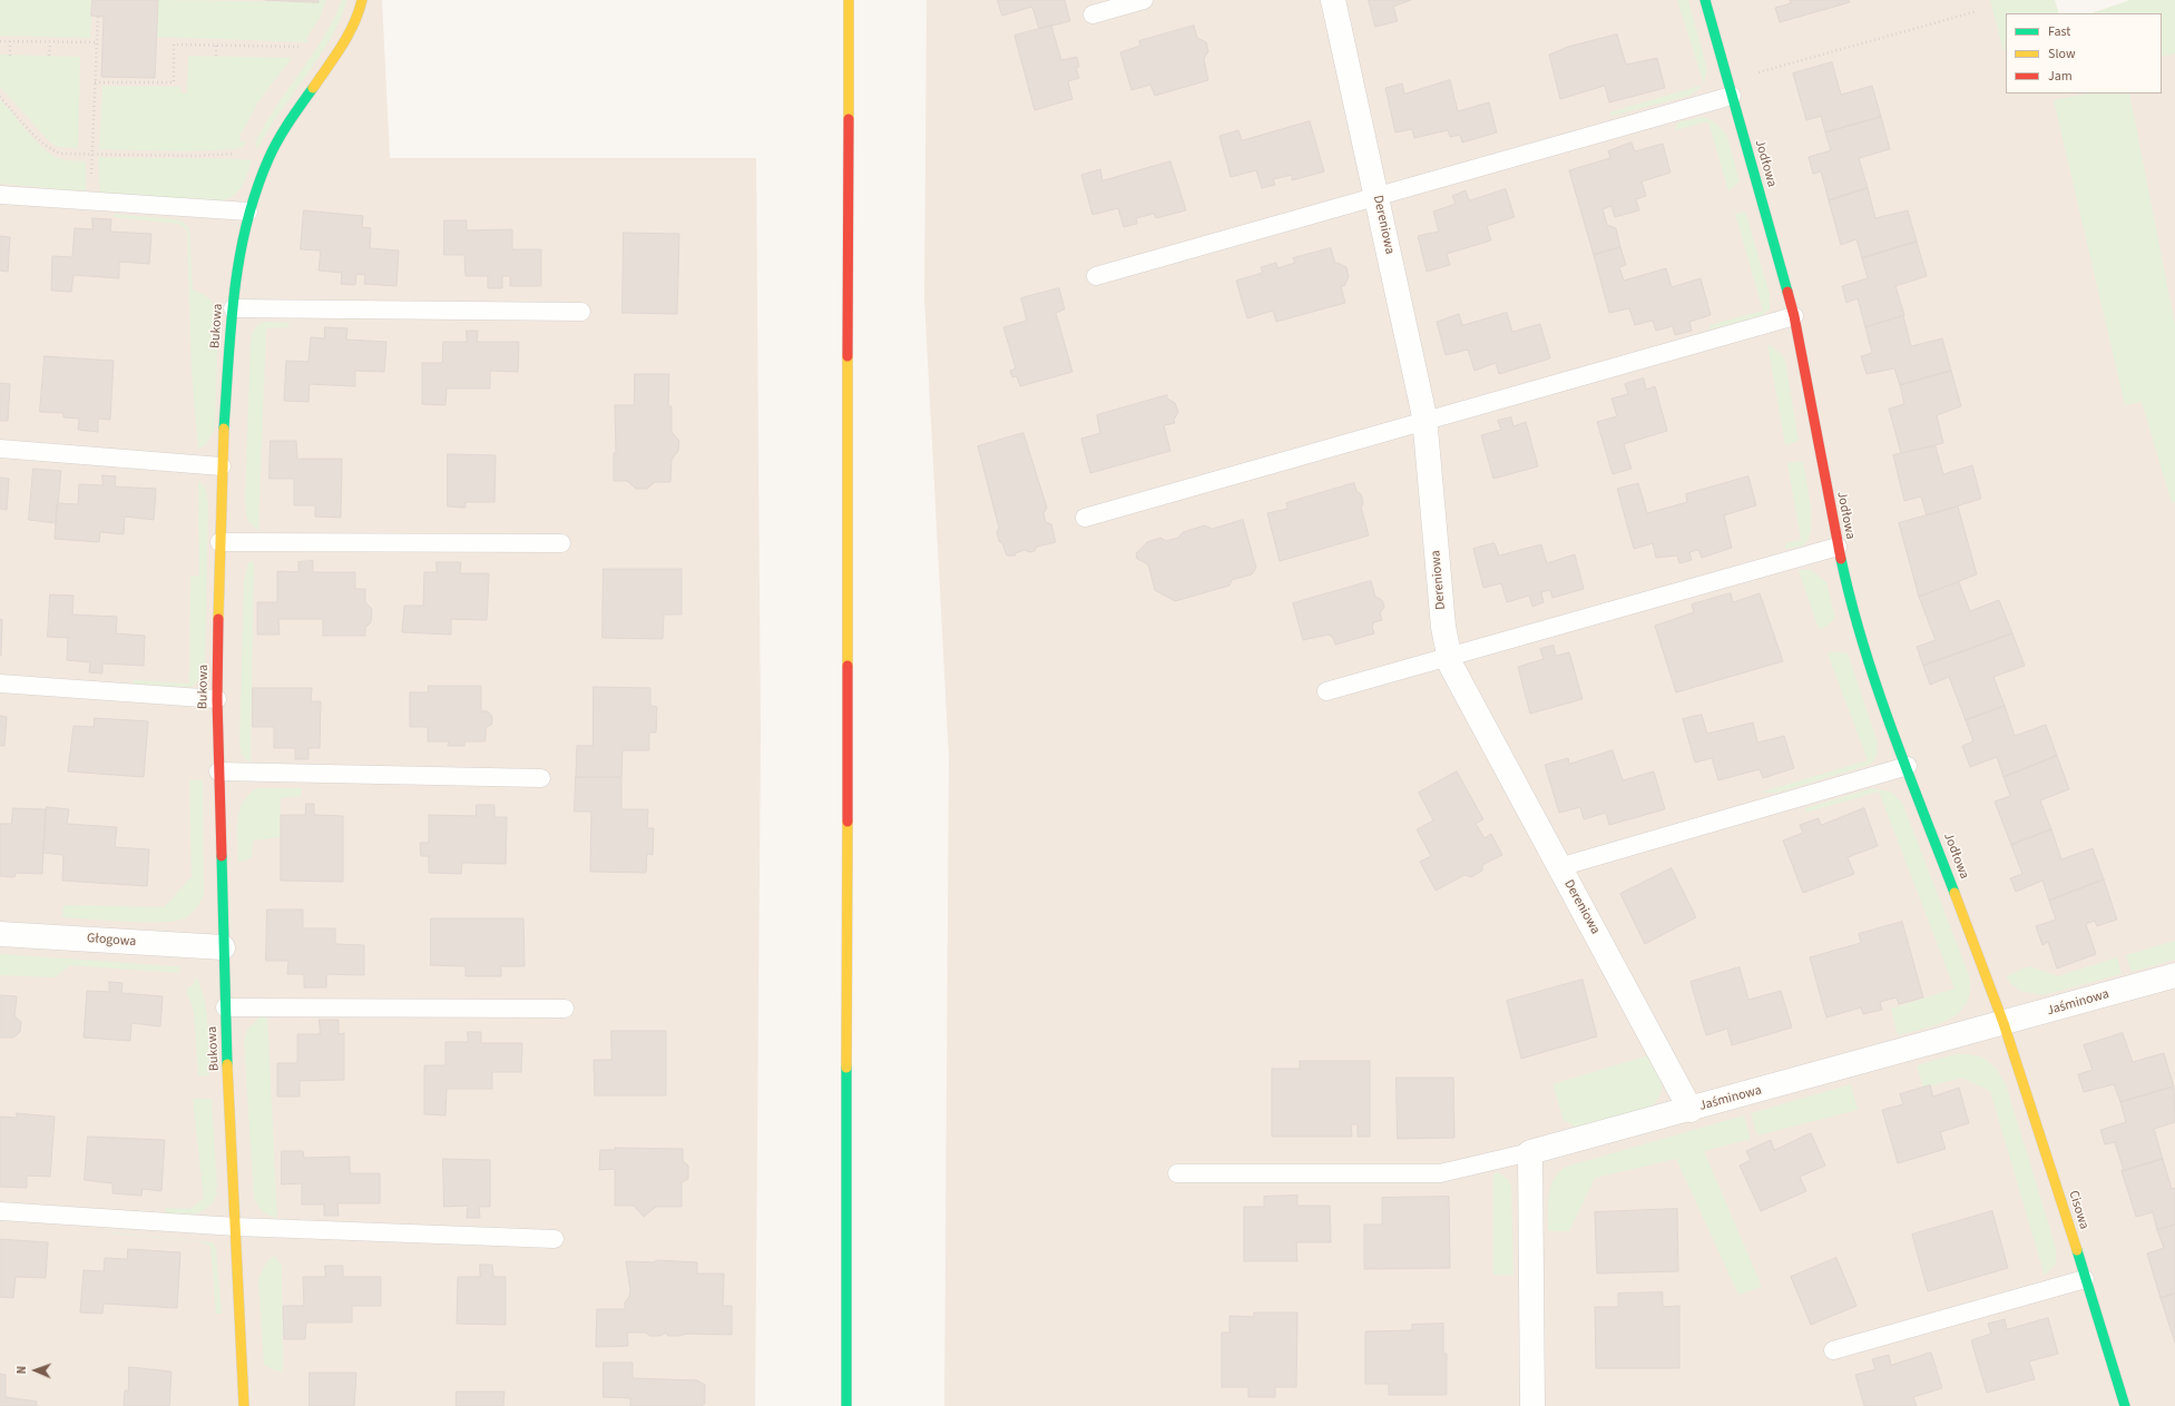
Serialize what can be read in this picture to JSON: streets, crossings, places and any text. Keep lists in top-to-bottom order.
{
  "streets": {
    "street": [
      "Jodłowa",
      "Dereniowa",
      "Bukowa",
      "Głogowa",
      "Jaśminowa",
      "Cisowa"
    ]
  },
  "crossings": [
    ["Jodłowa", "Jaśminowa"],
    ["Jodłowa", "Cisowa"],
    ["Dereniowa", "Jaśminowa"],
    ["Bukowa", "Głogowa"],
    ["Jaśminowa", "Cisowa"]
  ],
  "legend": ["Fast", "Slow", "Jam"],
  "north": "left"
}
